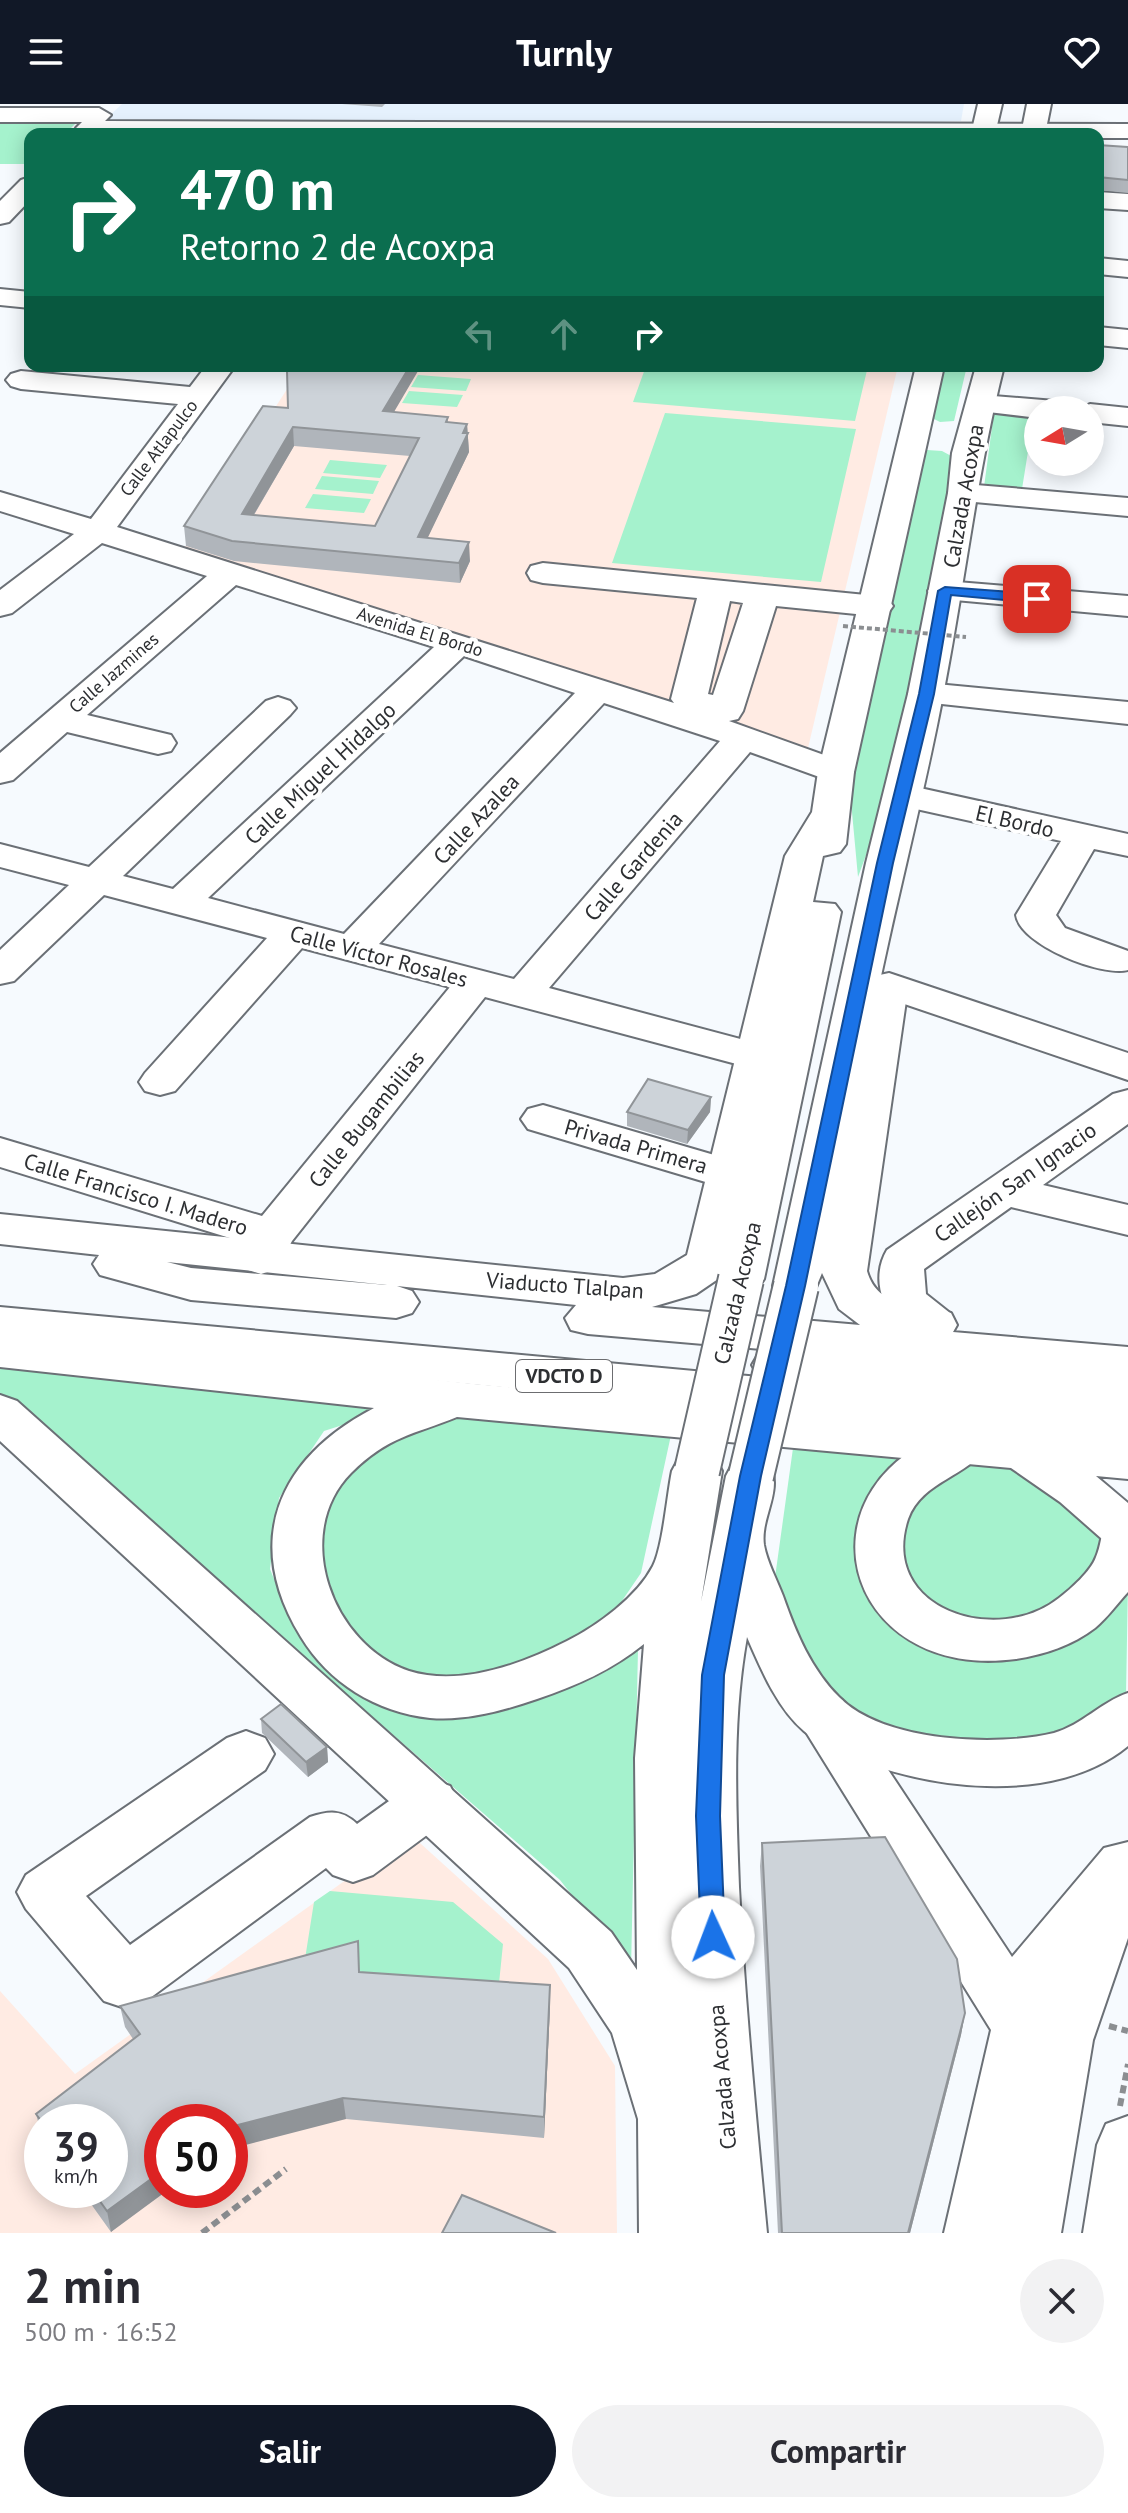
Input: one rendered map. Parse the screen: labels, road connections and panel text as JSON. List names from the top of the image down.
{
  "streets": {
    "main road": [
      "Calle Atlapulco",
      "Calzada Acoxpa",
      "Avenida El Bordo",
      "Calle Jazmines",
      "Calle Miguel Hidalgo",
      "Calle Azalea",
      "El Bordo",
      "Calle Gardenia",
      "Calle Víctor Rosales",
      "Calle Bugambilias",
      "Privada Primera",
      "Callejón San Ignacio",
      "Calle Francisco I. Madero",
      "Viaducto Tlalpan",
      "VDCTO D"
    ]
  },
  "crossings": [
    ["Calle Atlapulco", "Avenida El Bordo"],
    ["Calzada Acoxpa", "Avenida El Bordo"],
    ["Calzada Acoxpa", "El Bordo"],
    ["Calzada Acoxpa", "Viaducto Tlalpan"],
    ["Avenida El Bordo", "Calle Jazmines"],
    ["Avenida El Bordo", "Calle Miguel Hidalgo"],
    ["Avenida El Bordo", "Calle Azalea"],
    ["Avenida El Bordo", "Calle Gardenia"],
    ["Calle Miguel Hidalgo", "Calle Víctor Rosales"],
    ["Calle Azalea", "Calle Víctor Rosales"],
    ["Calle Gardenia", "Calle Víctor Rosales"],
    ["Calle Víctor Rosales", "Calle Bugambilias"],
    ["Calle Víctor Rosales", "Viaducto Tlalpan"],
    ["Calle Bugambilias", "Calle Francisco I. Madero"],
    ["Calle Bugambilias", "Viaducto Tlalpan"],
    ["Privada Primera", "Viaducto Tlalpan"],
    ["Calle Francisco I. Madero", "Viaducto Tlalpan"]
  ],
  "north": "left",
  "page": {
    "header": "Turnly",
    "turn": ["470 m", "Retorno 2 de Acoxpa"],
    "speed": "39 km/h",
    "limit": "50",
    "heading": ["2 min", "500 m · 16:52"],
    "buttons": ["Salir", "Compartir"]
  }
}
